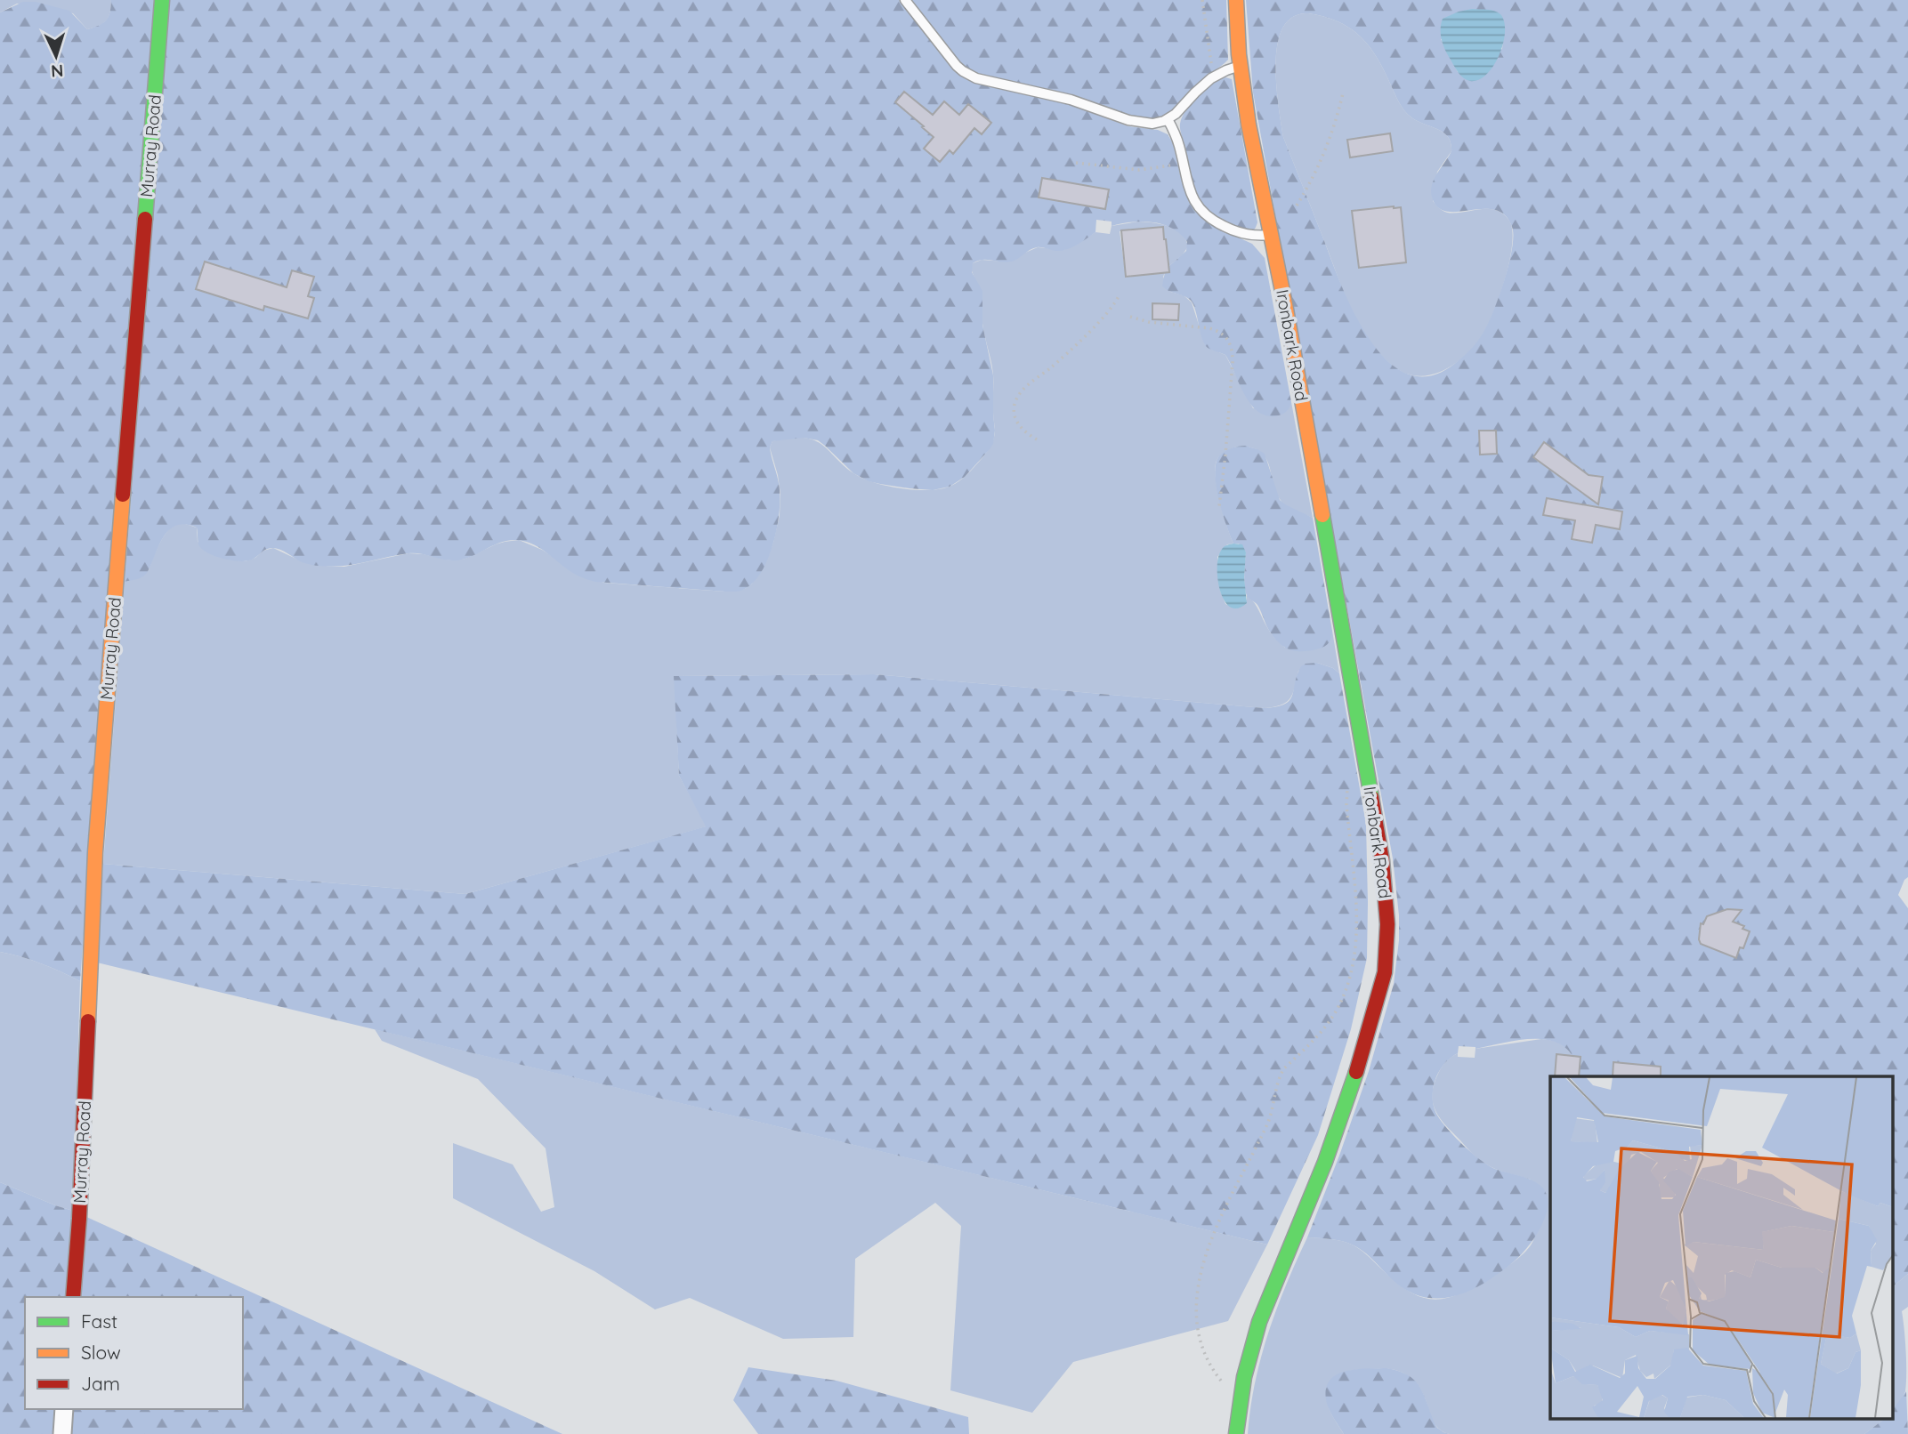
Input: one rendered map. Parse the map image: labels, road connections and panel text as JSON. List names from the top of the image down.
{
  "streets": {
    "street": ["Murray Road", "Ironbark Road"]
  },
  "legend": ["Fast", "Slow", "Jam"],
  "north": "bottom"
}
